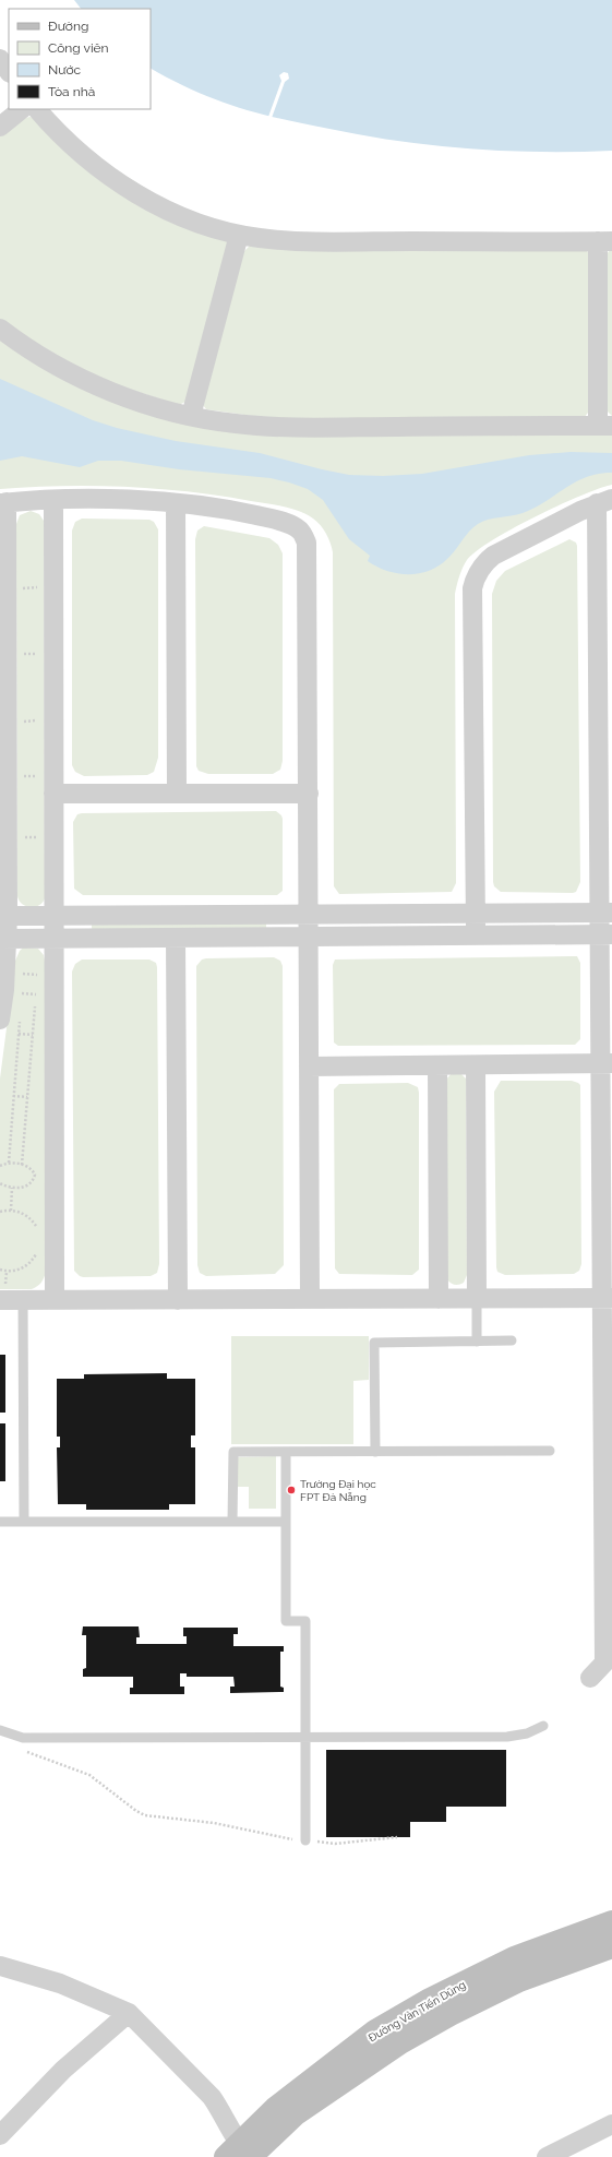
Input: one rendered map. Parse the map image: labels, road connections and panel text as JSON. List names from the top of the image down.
{
  "streets": {
    "street": ["Đường Văn Tiến Dũng"]
  },
  "places": ["Trường Đại học FPT Đà Nẵng"],
  "legend": [
    "Đường",
    "Công viên",
    "Nước",
    "Tòa nhà"
  ]
}
